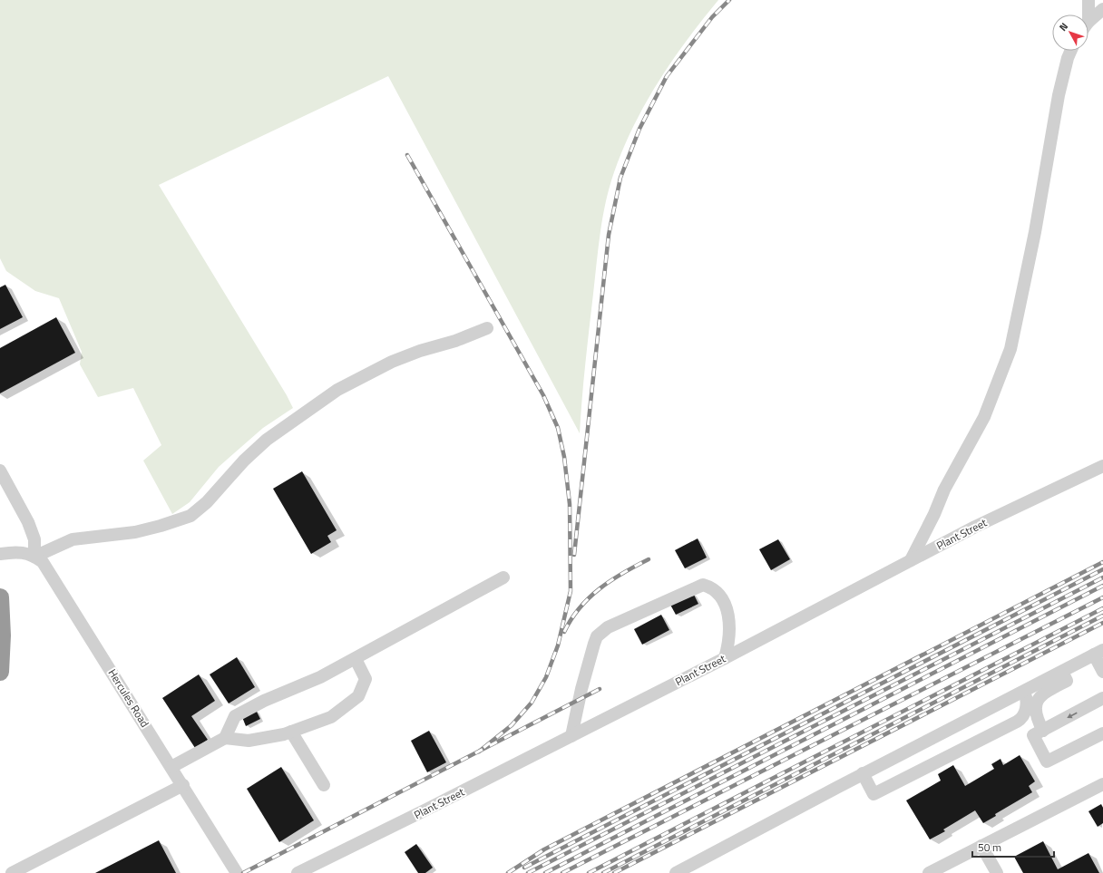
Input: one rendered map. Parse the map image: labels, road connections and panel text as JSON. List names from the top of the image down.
{
  "streets": {
    "street": ["Plant Street", "Hercules Road"]
  },
  "scale_bar": "50 m",
  "north": "top left"
}
